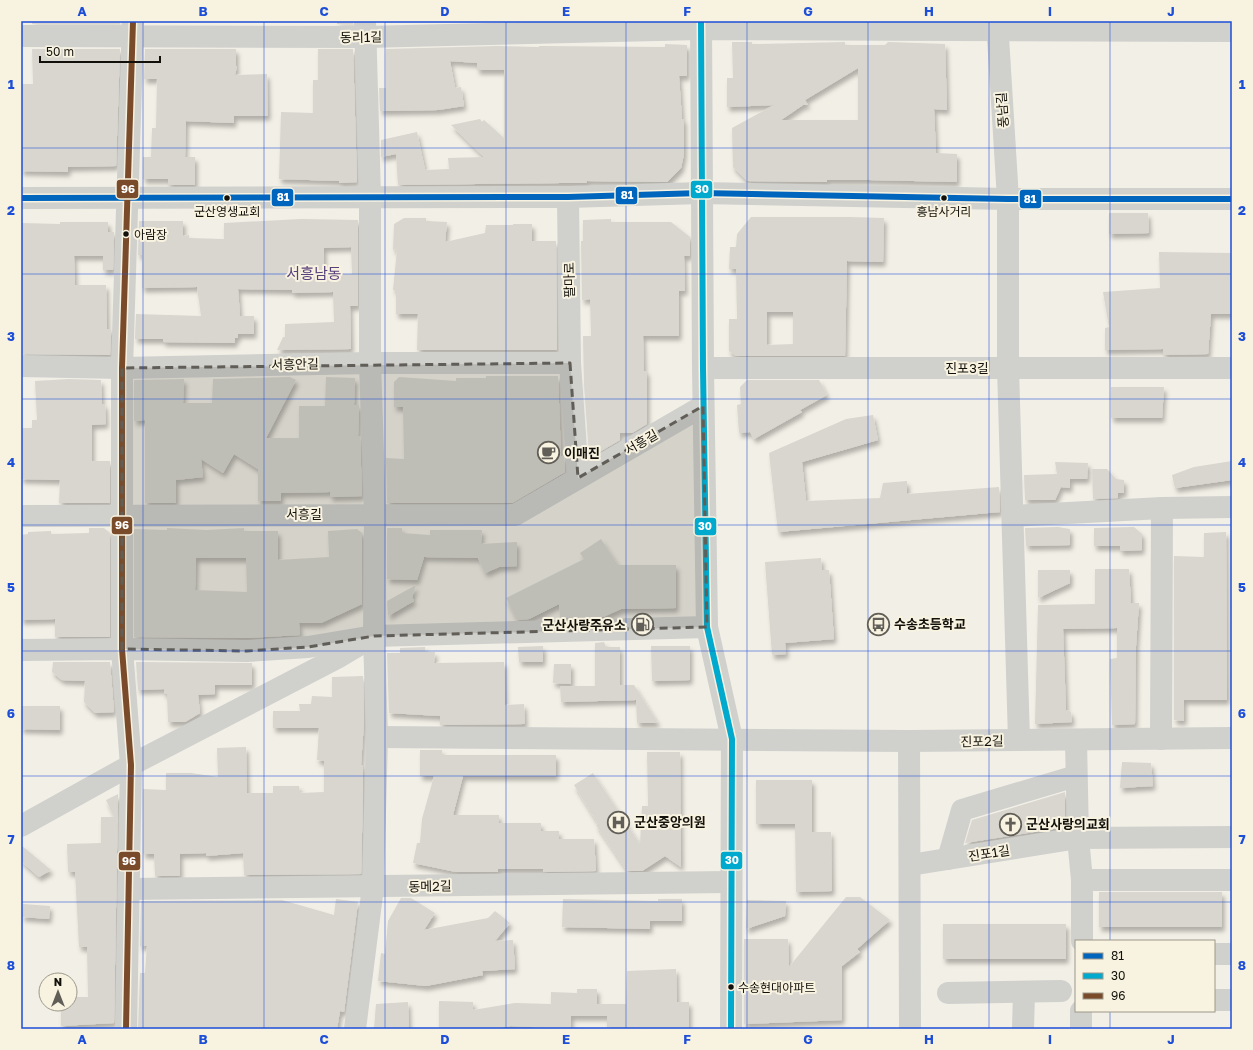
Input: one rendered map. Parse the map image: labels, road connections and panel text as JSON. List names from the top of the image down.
{
  "streets": {
    "street": [
      "동리1길",
      "풍남길",
      "팔마로",
      "서흥안길",
      "진포3길",
      "서흥길",
      "진포2길",
      "진포1길",
      "동메2길"
    ]
  },
  "crossings": [
    ["동리1길", "풍남길"],
    ["풍남길", "진포3길"],
    ["풍남길", "진포2길"],
    ["팔마로", "서흥안길"]
  ],
  "districts": ["서흥남동"],
  "places": {
    "other": [
      "군산영생교회",
      "흥남사거리",
      "아람장",
      "수송현대아파트"
    ],
    "cafe": ["이매진"],
    "bus stop": ["수송초등학교"],
    "fuel station": ["군산사랑주유소"],
    "hospital": ["군산중앙의원"],
    "church": ["군산사랑의교회"]
  },
  "lines": ["transit line 30", "transit line 96", "transit line 81"],
  "legend": ["81", "30", "96"],
  "scale_bar": "50 m",
  "north": "top",
  "grid": {
    "columns": [
      "A",
      "B",
      "C",
      "D",
      "E",
      "F",
      "G",
      "H",
      "I",
      "J"
    ],
    "rows": [
      "1",
      "2",
      "3",
      "4",
      "5",
      "6",
      "7",
      "8"
    ]
  }
}
